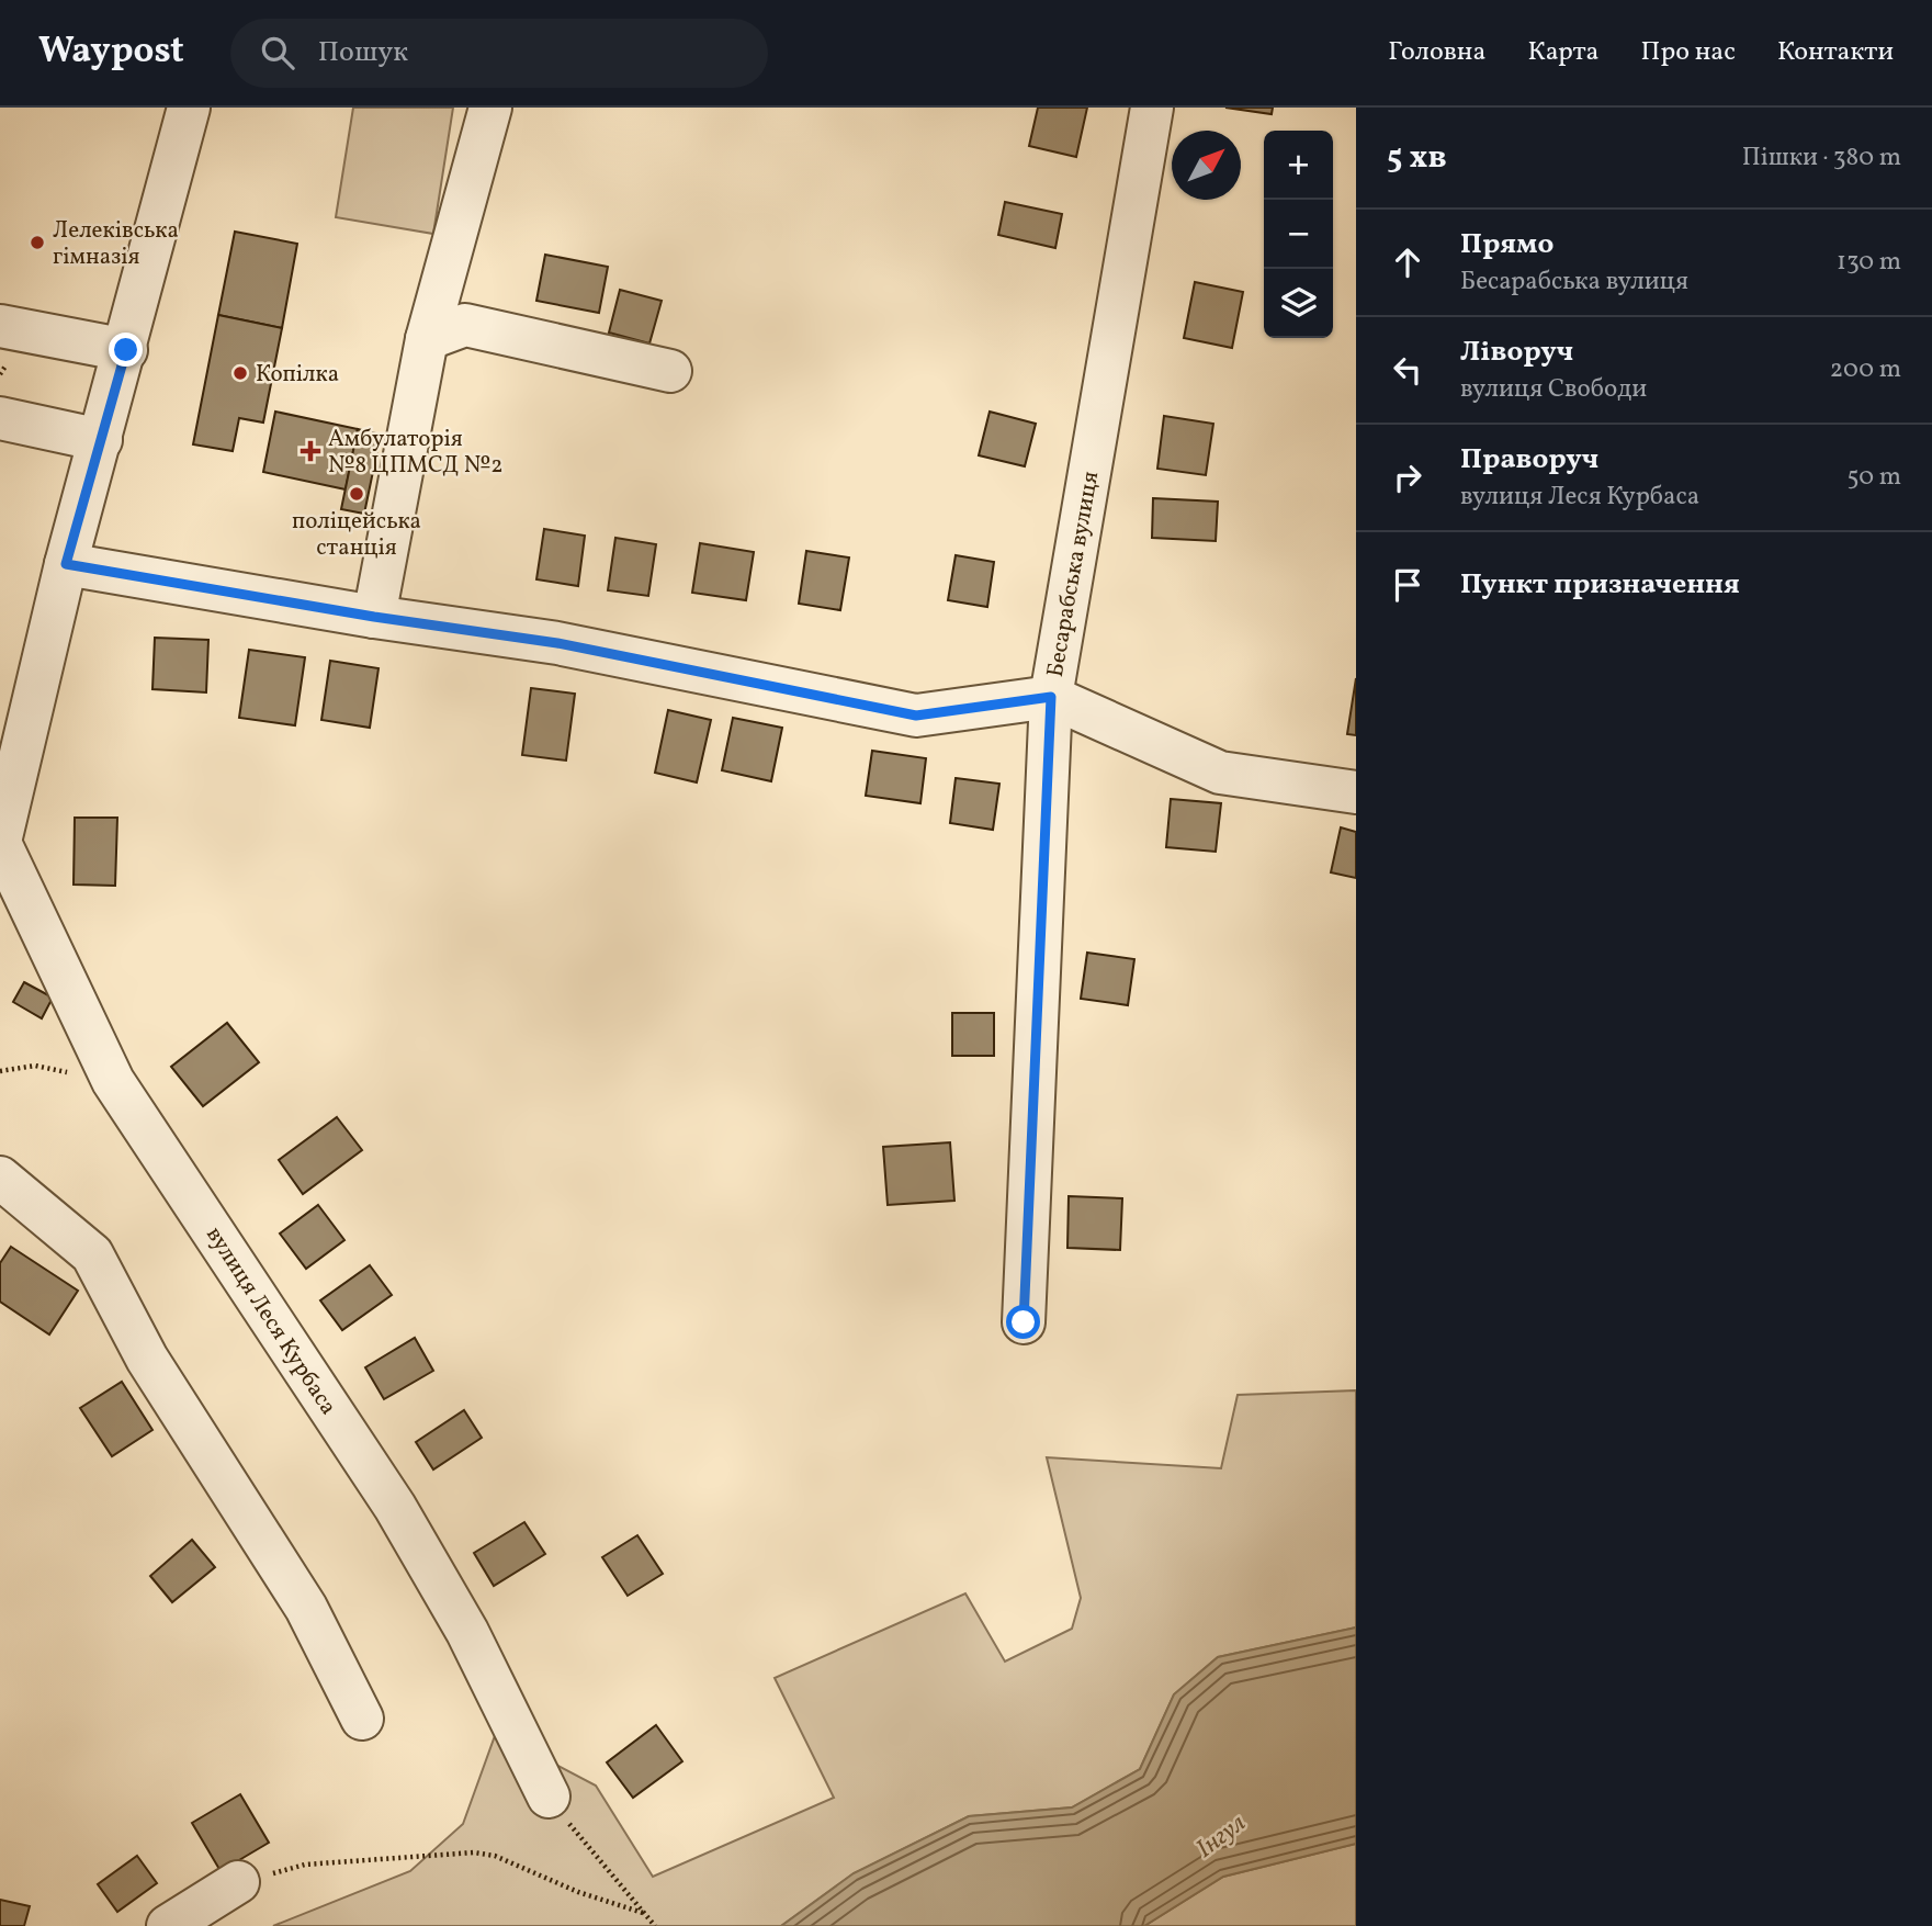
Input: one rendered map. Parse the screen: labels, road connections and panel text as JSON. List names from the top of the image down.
{
  "streets": {
    "street": ["Бесарабська вулиця", "вулиця Леся Курбаса"]
  },
  "water": ["Інгул"],
  "places": {
    "other": ["Лелеківська гімназія", "Копілка", "поліцейська станція"],
    "health": ["Амбулаторія №8 ЦПМСД №2"]
  },
  "north": "top right",
  "page": {
    "header": "Waypost",
    "search": "Пошук",
    "nav": [
      "Головна",
      "Карта",
      "Про нас",
      "Контакти"
    ],
    "heading": ["5 хв", "Пішки · 380 m"],
    "map_buttons": ["+", "−"],
    "list": [
      ["Прямо", "Бесарабська вулиця", "130 m"],
      ["Ліворуч", "вулиця Свободи", "200 m"],
      ["Праворуч", "вулиця Леся Курбаса", "50 m"],
      "Пункт призначення"
    ]
  }
}
